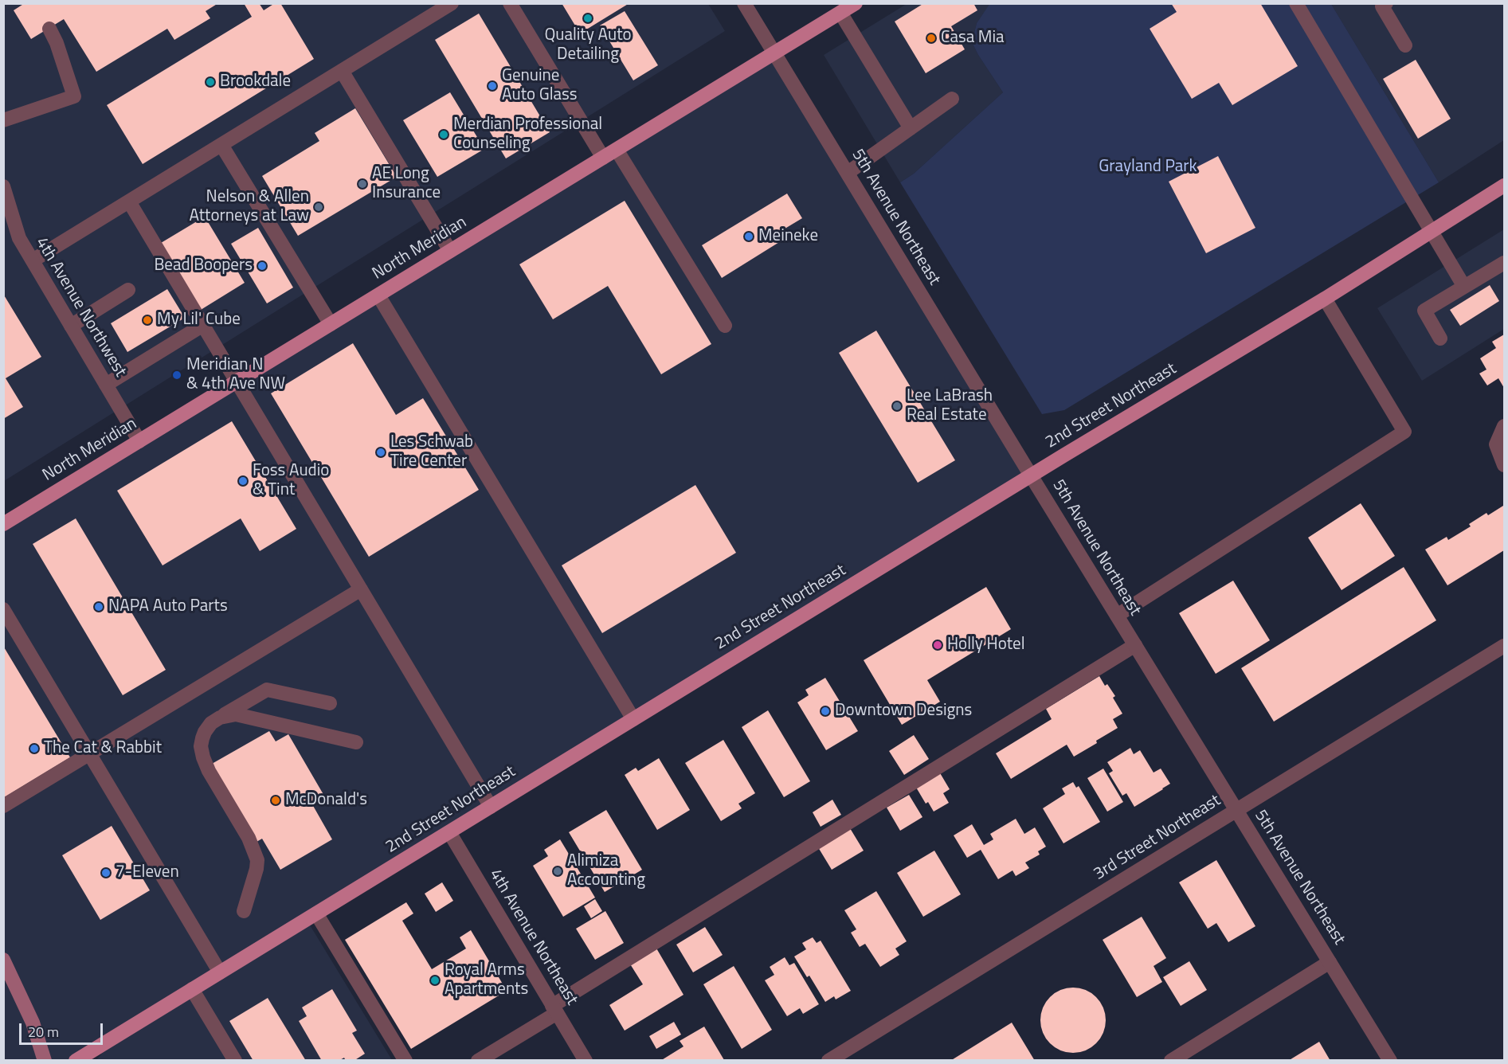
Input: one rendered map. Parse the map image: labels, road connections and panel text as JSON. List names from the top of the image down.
{
  "streets": {
    "main road": ["North Meridian", "2nd Street Northeast"],
    "street": [
      "5th Avenue Northeast",
      "4th Avenue Northwest",
      "3rd Street Northeast",
      "4th Avenue Northeast"
    ]
  },
  "crossings": [
    ["5th Avenue Northeast", "North Meridian"],
    ["5th Avenue Northeast", "2nd Street Northeast"],
    ["5th Avenue Northeast", "3rd Street Northeast"],
    ["North Meridian", "4th Avenue Northwest"],
    ["2nd Street Northeast", "4th Avenue Northeast"]
  ],
  "parks": ["Grayland Park"],
  "places": [
    "Quality Auto Detailing",
    "Casa Mia",
    "Brookdale",
    "Genuine Auto Glass",
    "Merdian Professional Counseling",
    "AE Long Insurance",
    "Nelson & Allen Attorneys at Law",
    "Meineke",
    "Bead Boopers",
    "My Lil' Cube",
    "Meridian N & 4th Ave NW",
    "Lee LaBrash Real Estate",
    "Les Schwab Tire Center",
    "Foss Audio & Tint",
    "NAPA Auto Parts",
    "Holly Hotel",
    "Downtown Designs",
    "The Cat & Rabbit",
    "McDonald's",
    "Alimiza Accounting",
    "7-Eleven",
    "Royal Arms Apartments"
  ],
  "scale_bar": "20 m"
}
